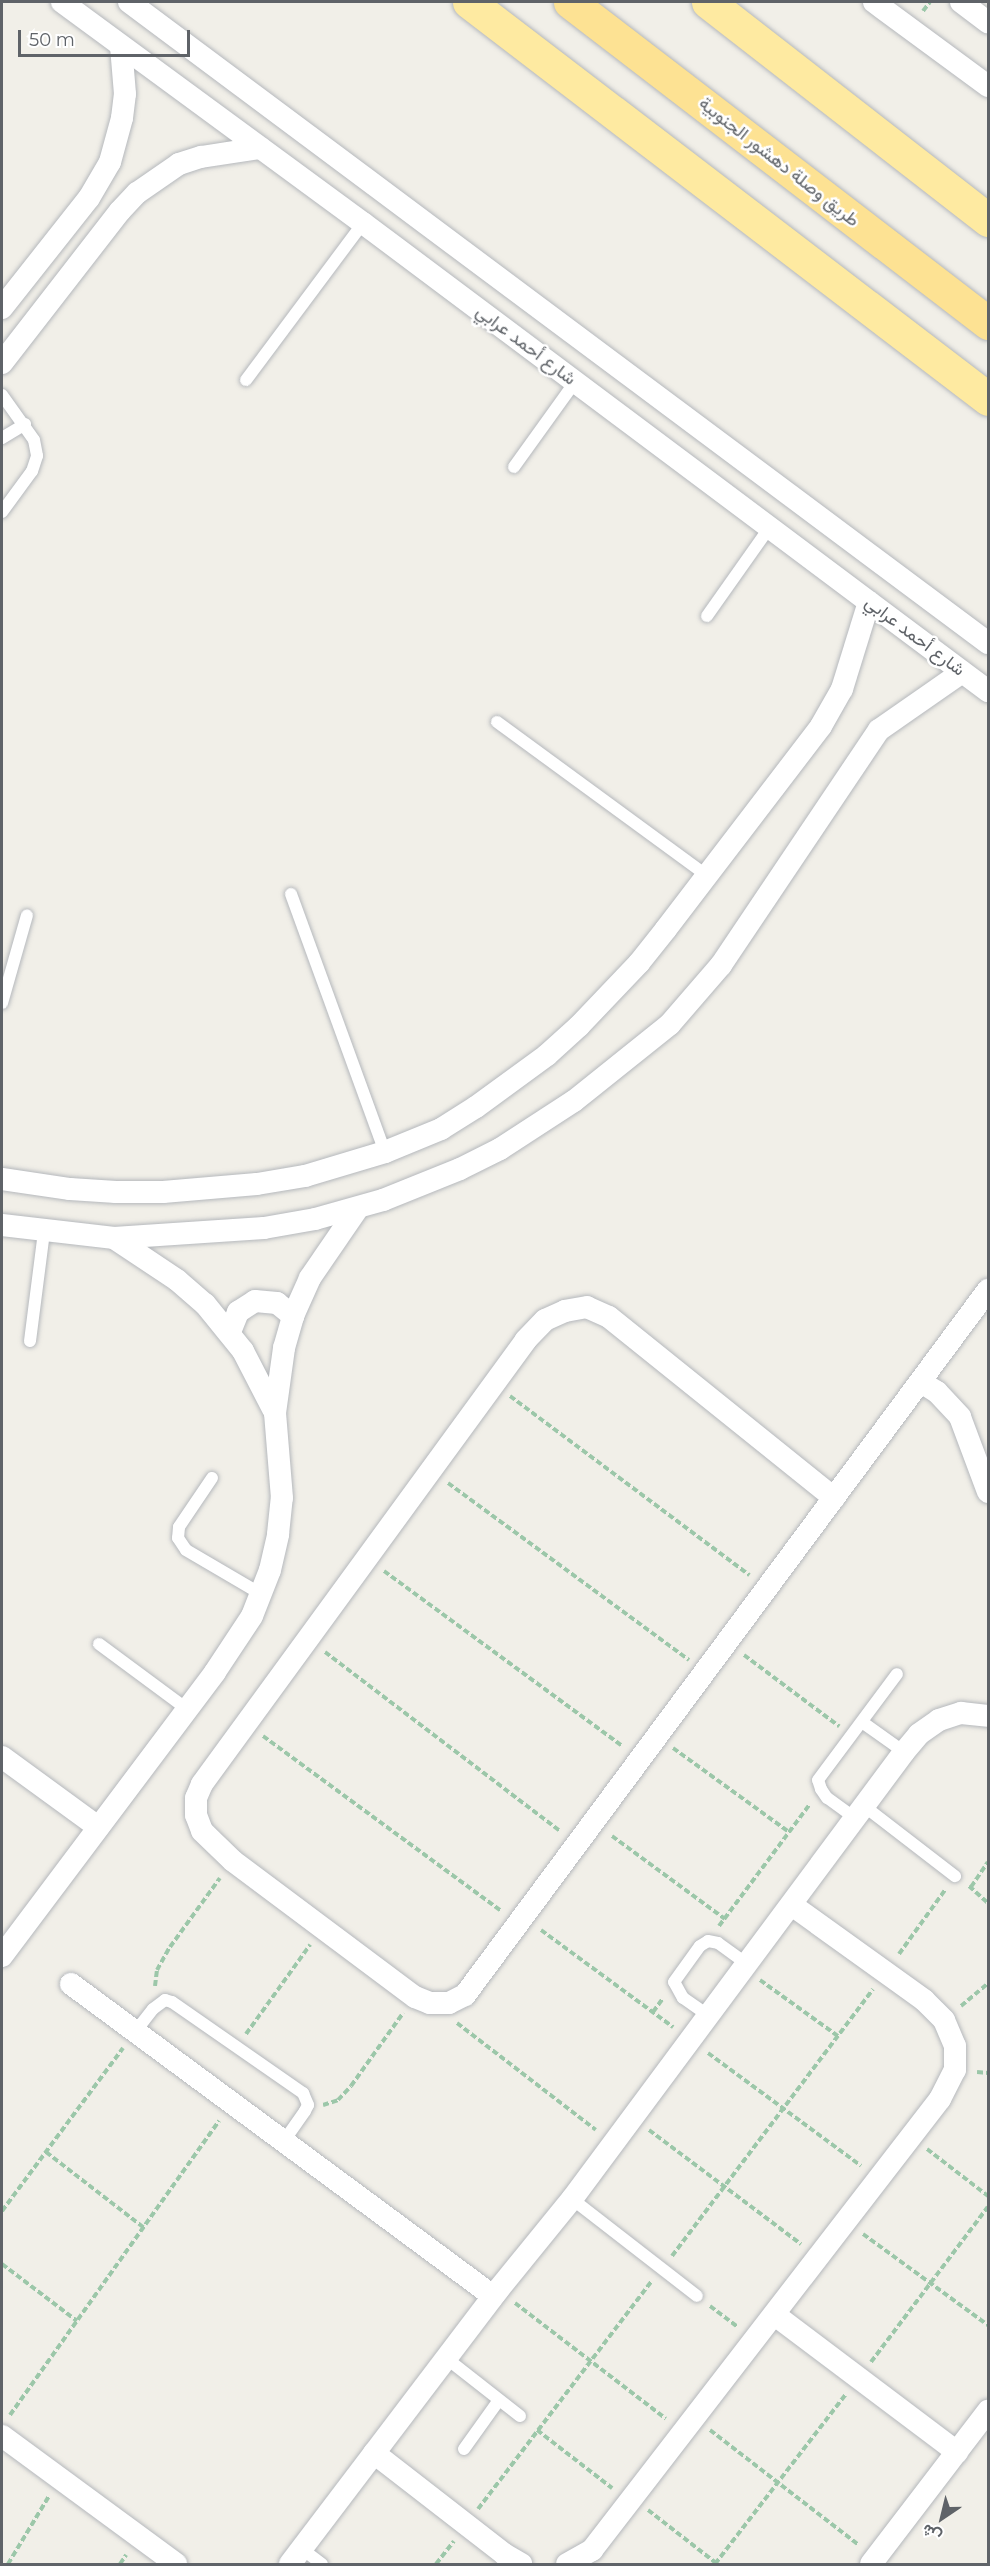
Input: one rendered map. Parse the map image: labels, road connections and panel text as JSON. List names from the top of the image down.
{
  "streets": {
    "highway": ["طريق وصلة دهشور الجنوبية"],
    "street": ["شارع أحمد عرابي"]
  },
  "scale_bar": "50 m",
  "north": "bottom left"
}
